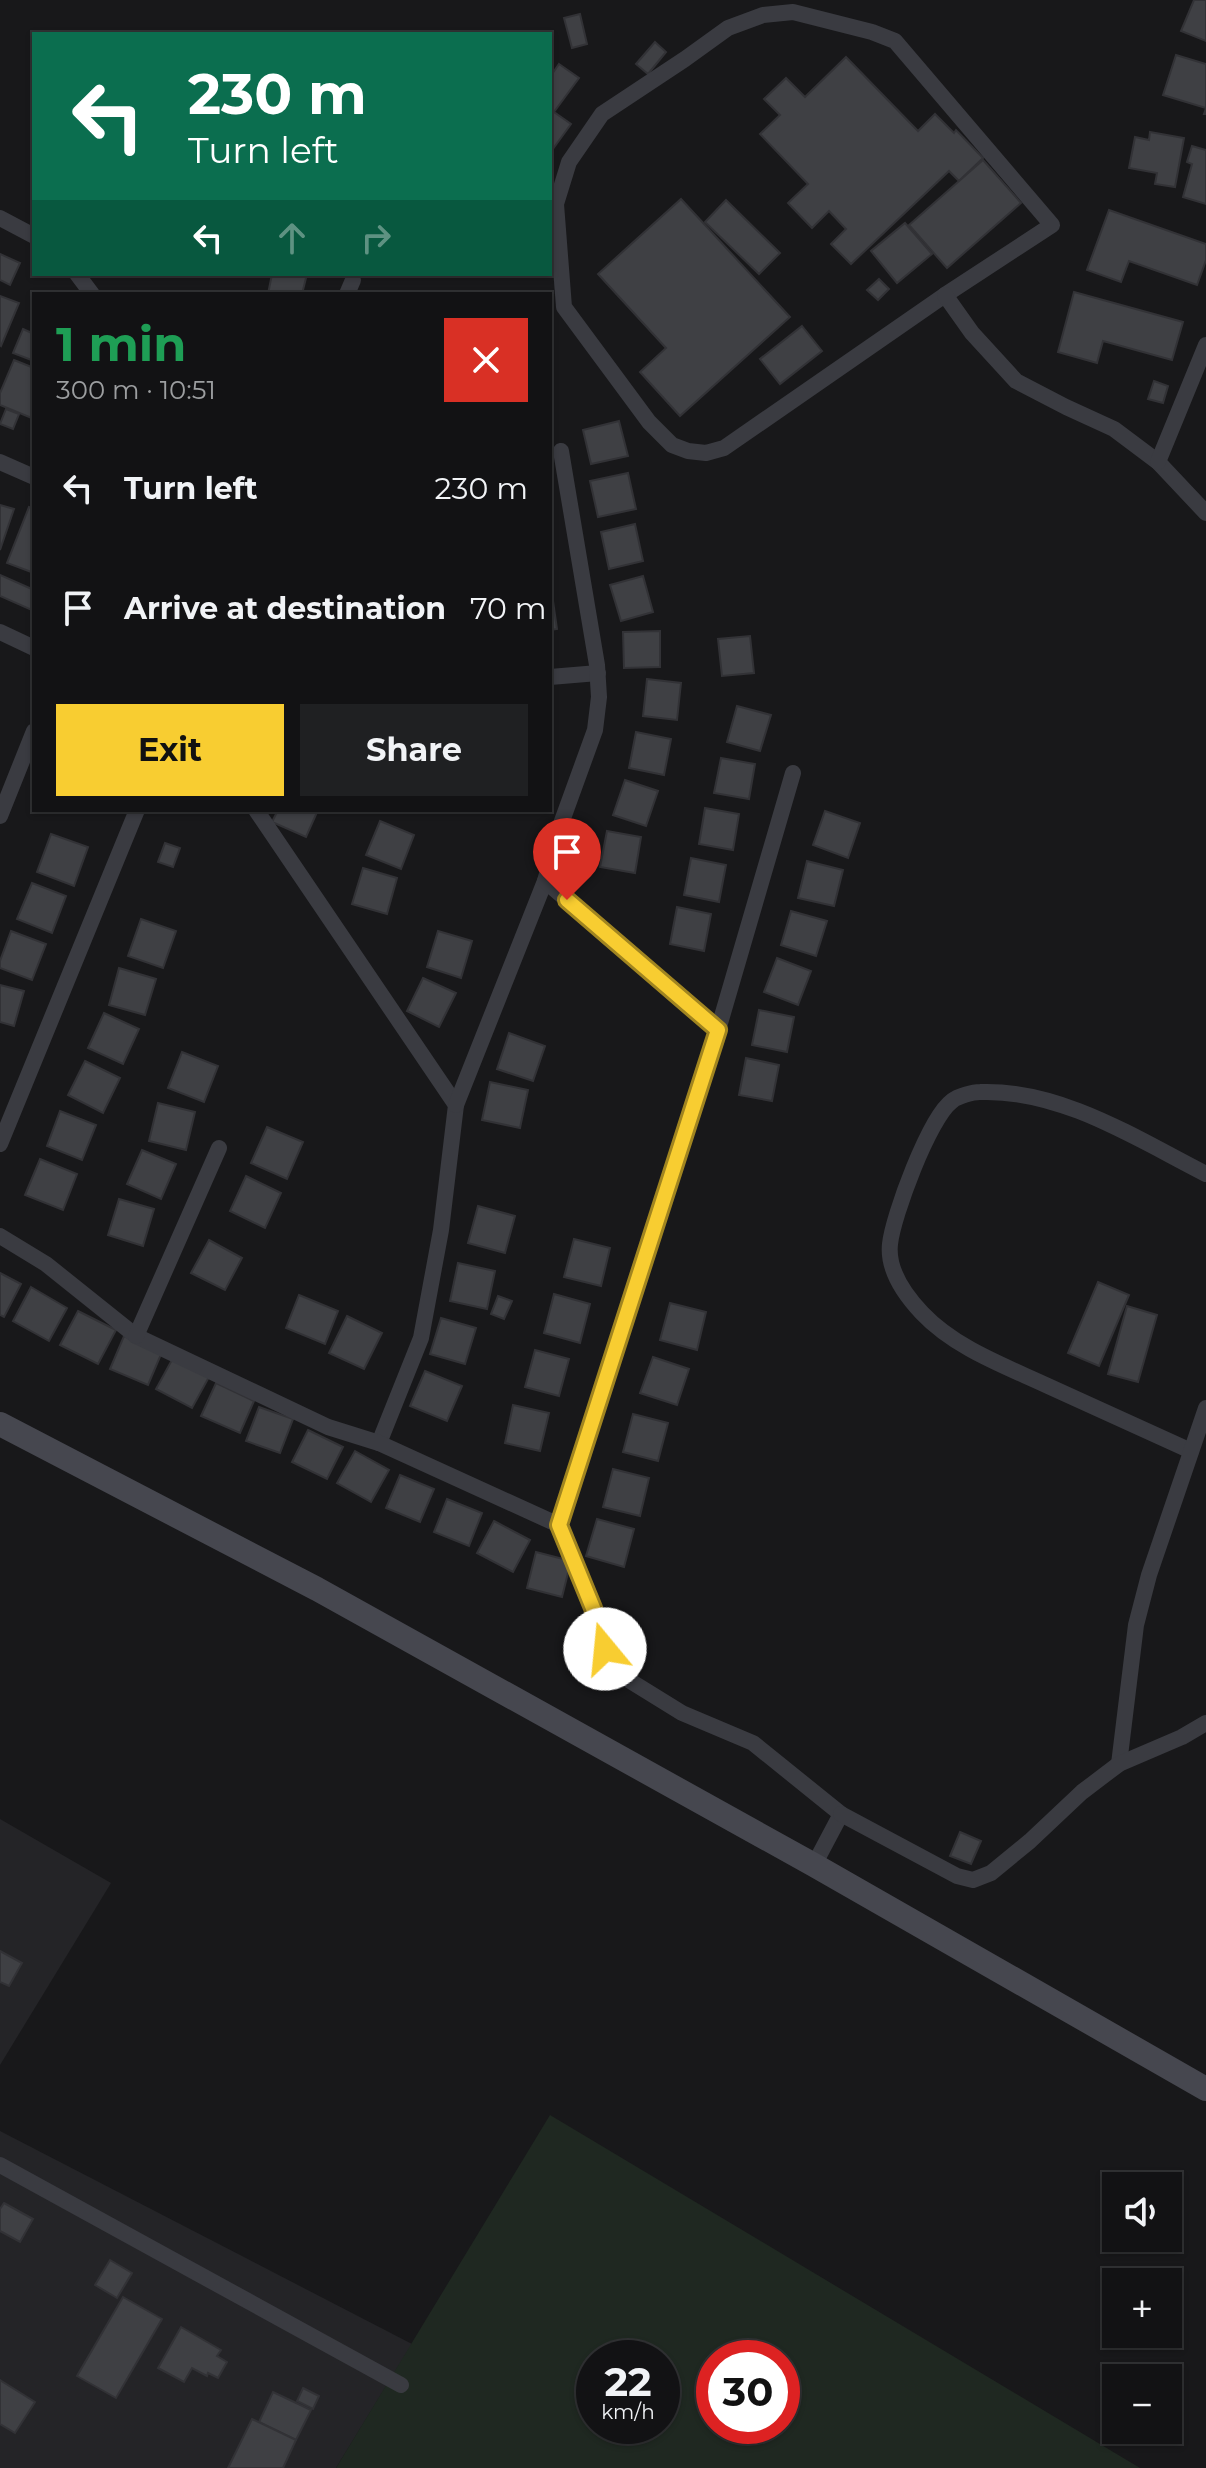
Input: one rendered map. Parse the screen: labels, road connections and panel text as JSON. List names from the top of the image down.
{
  "page": {
    "turn": ["230 m", "Turn left"],
    "heading": ["1 min", "300 m · 10:51"],
    "list": [
      {
        "name": "Turn left",
        "value": "230 m"
      },
      {
        "name": "Arrive at destination",
        "value": "70 m"
      }
    ],
    "buttons": ["Exit", "Share"],
    "map_buttons": ["+", "−"],
    "speed": "22 km/h",
    "limit": "30"
  }
}
